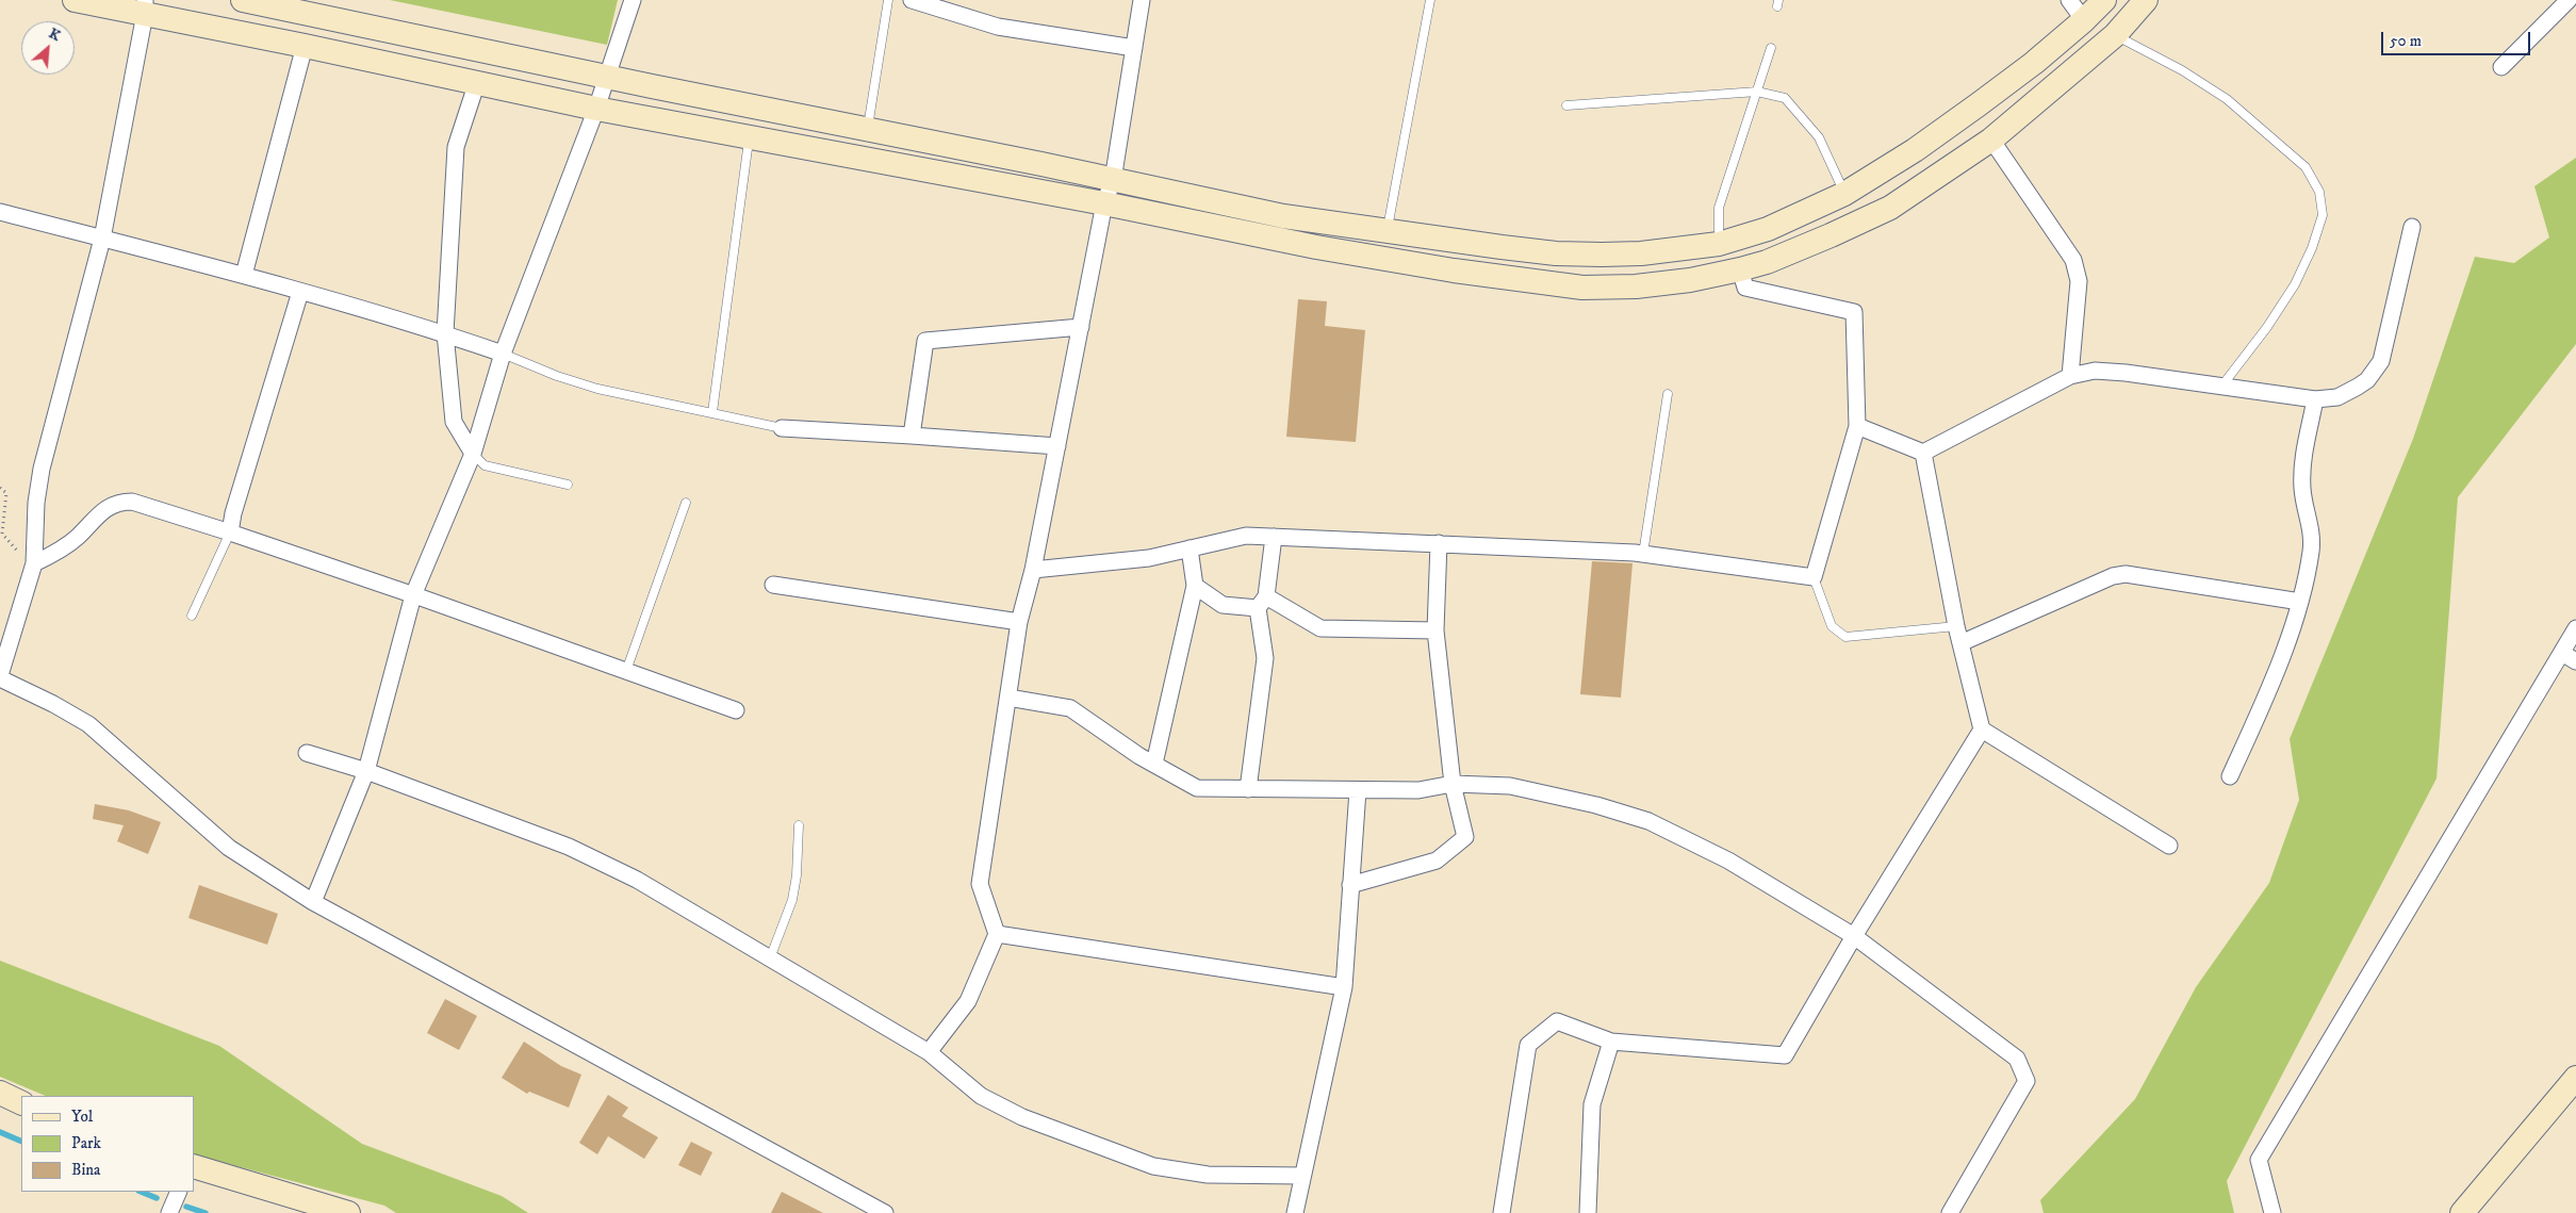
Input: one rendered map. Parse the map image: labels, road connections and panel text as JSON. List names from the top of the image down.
{
  "legend": ["Yol", "Park", "Bina"],
  "scale_bar": "50 m",
  "north": "top right"
}
